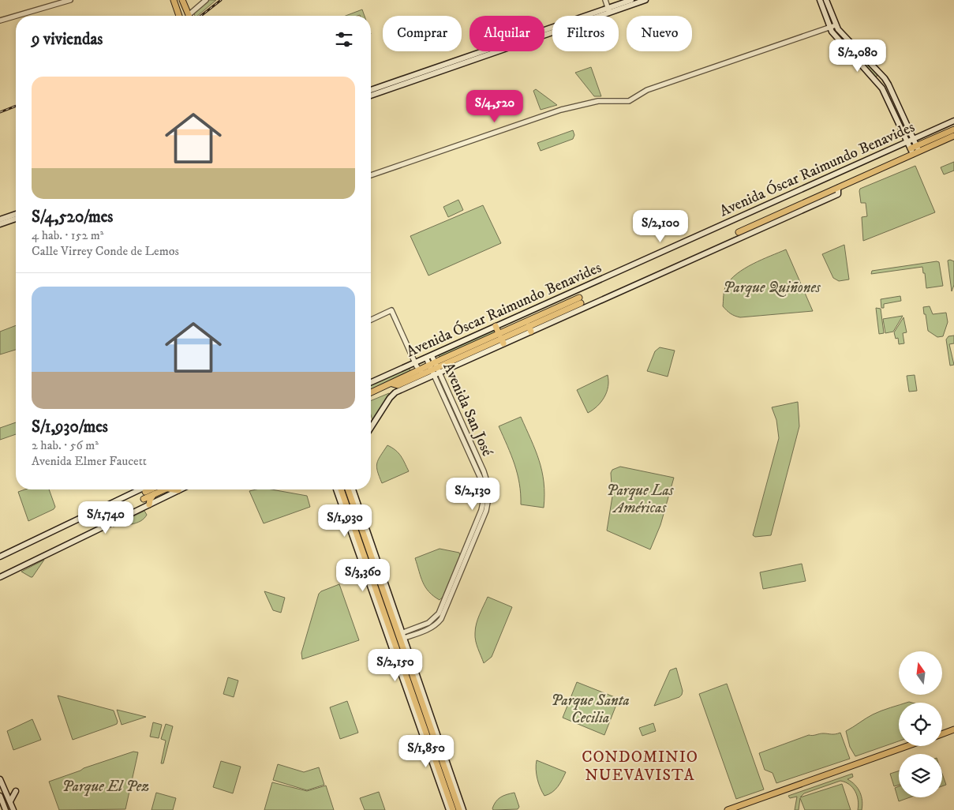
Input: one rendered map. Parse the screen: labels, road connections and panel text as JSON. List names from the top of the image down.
{
  "streets": {
    "main road": ["Avenida Óscar Raimundo Benavides"],
    "street": ["Avenida San José"]
  },
  "crossings": [
    ["Avenida Óscar Raimundo Benavides", "Avenida San José"]
  ],
  "districts": ["CONDOMINIO NUEVAVISTA"],
  "parks": [
    "Parque Quiñones",
    "Parque Las Américas",
    "Parque Santa Cecilia",
    "Parque El Pez"
  ],
  "north": "top",
  "page": {
    "chip": [
      "Comprar",
      "Alquilar",
      "Filtros",
      "Nuevo"
    ],
    "heading": "9 viviendas",
    "price": [
      "S/2,080",
      "S/4,520",
      "S/2,100",
      "S/2,130",
      "S/1,740",
      "S/1,930",
      "S/3,360",
      "S/2,150",
      "S/1,850"
    ],
    "list": [
      {
        "name": "S/4,520/mes",
        "note": "4 hab. · 152 m² · Calle Virrey Conde de Lemos"
      },
      {
        "name": "S/1,930/mes",
        "note": "2 hab. · 56 m² · Avenida Elmer Faucett"
      }
    ]
  }
}
